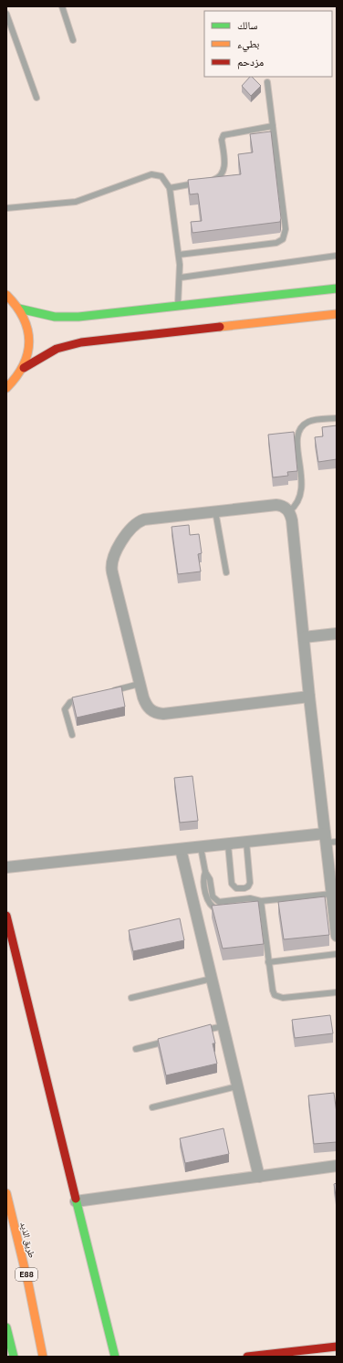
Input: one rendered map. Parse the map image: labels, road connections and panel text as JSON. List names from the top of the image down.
{
  "streets": {
    "main road": ["طريق الذيد", "E88"]
  },
  "legend": ["سالك", "بطيء", "مزدحم"]
}
